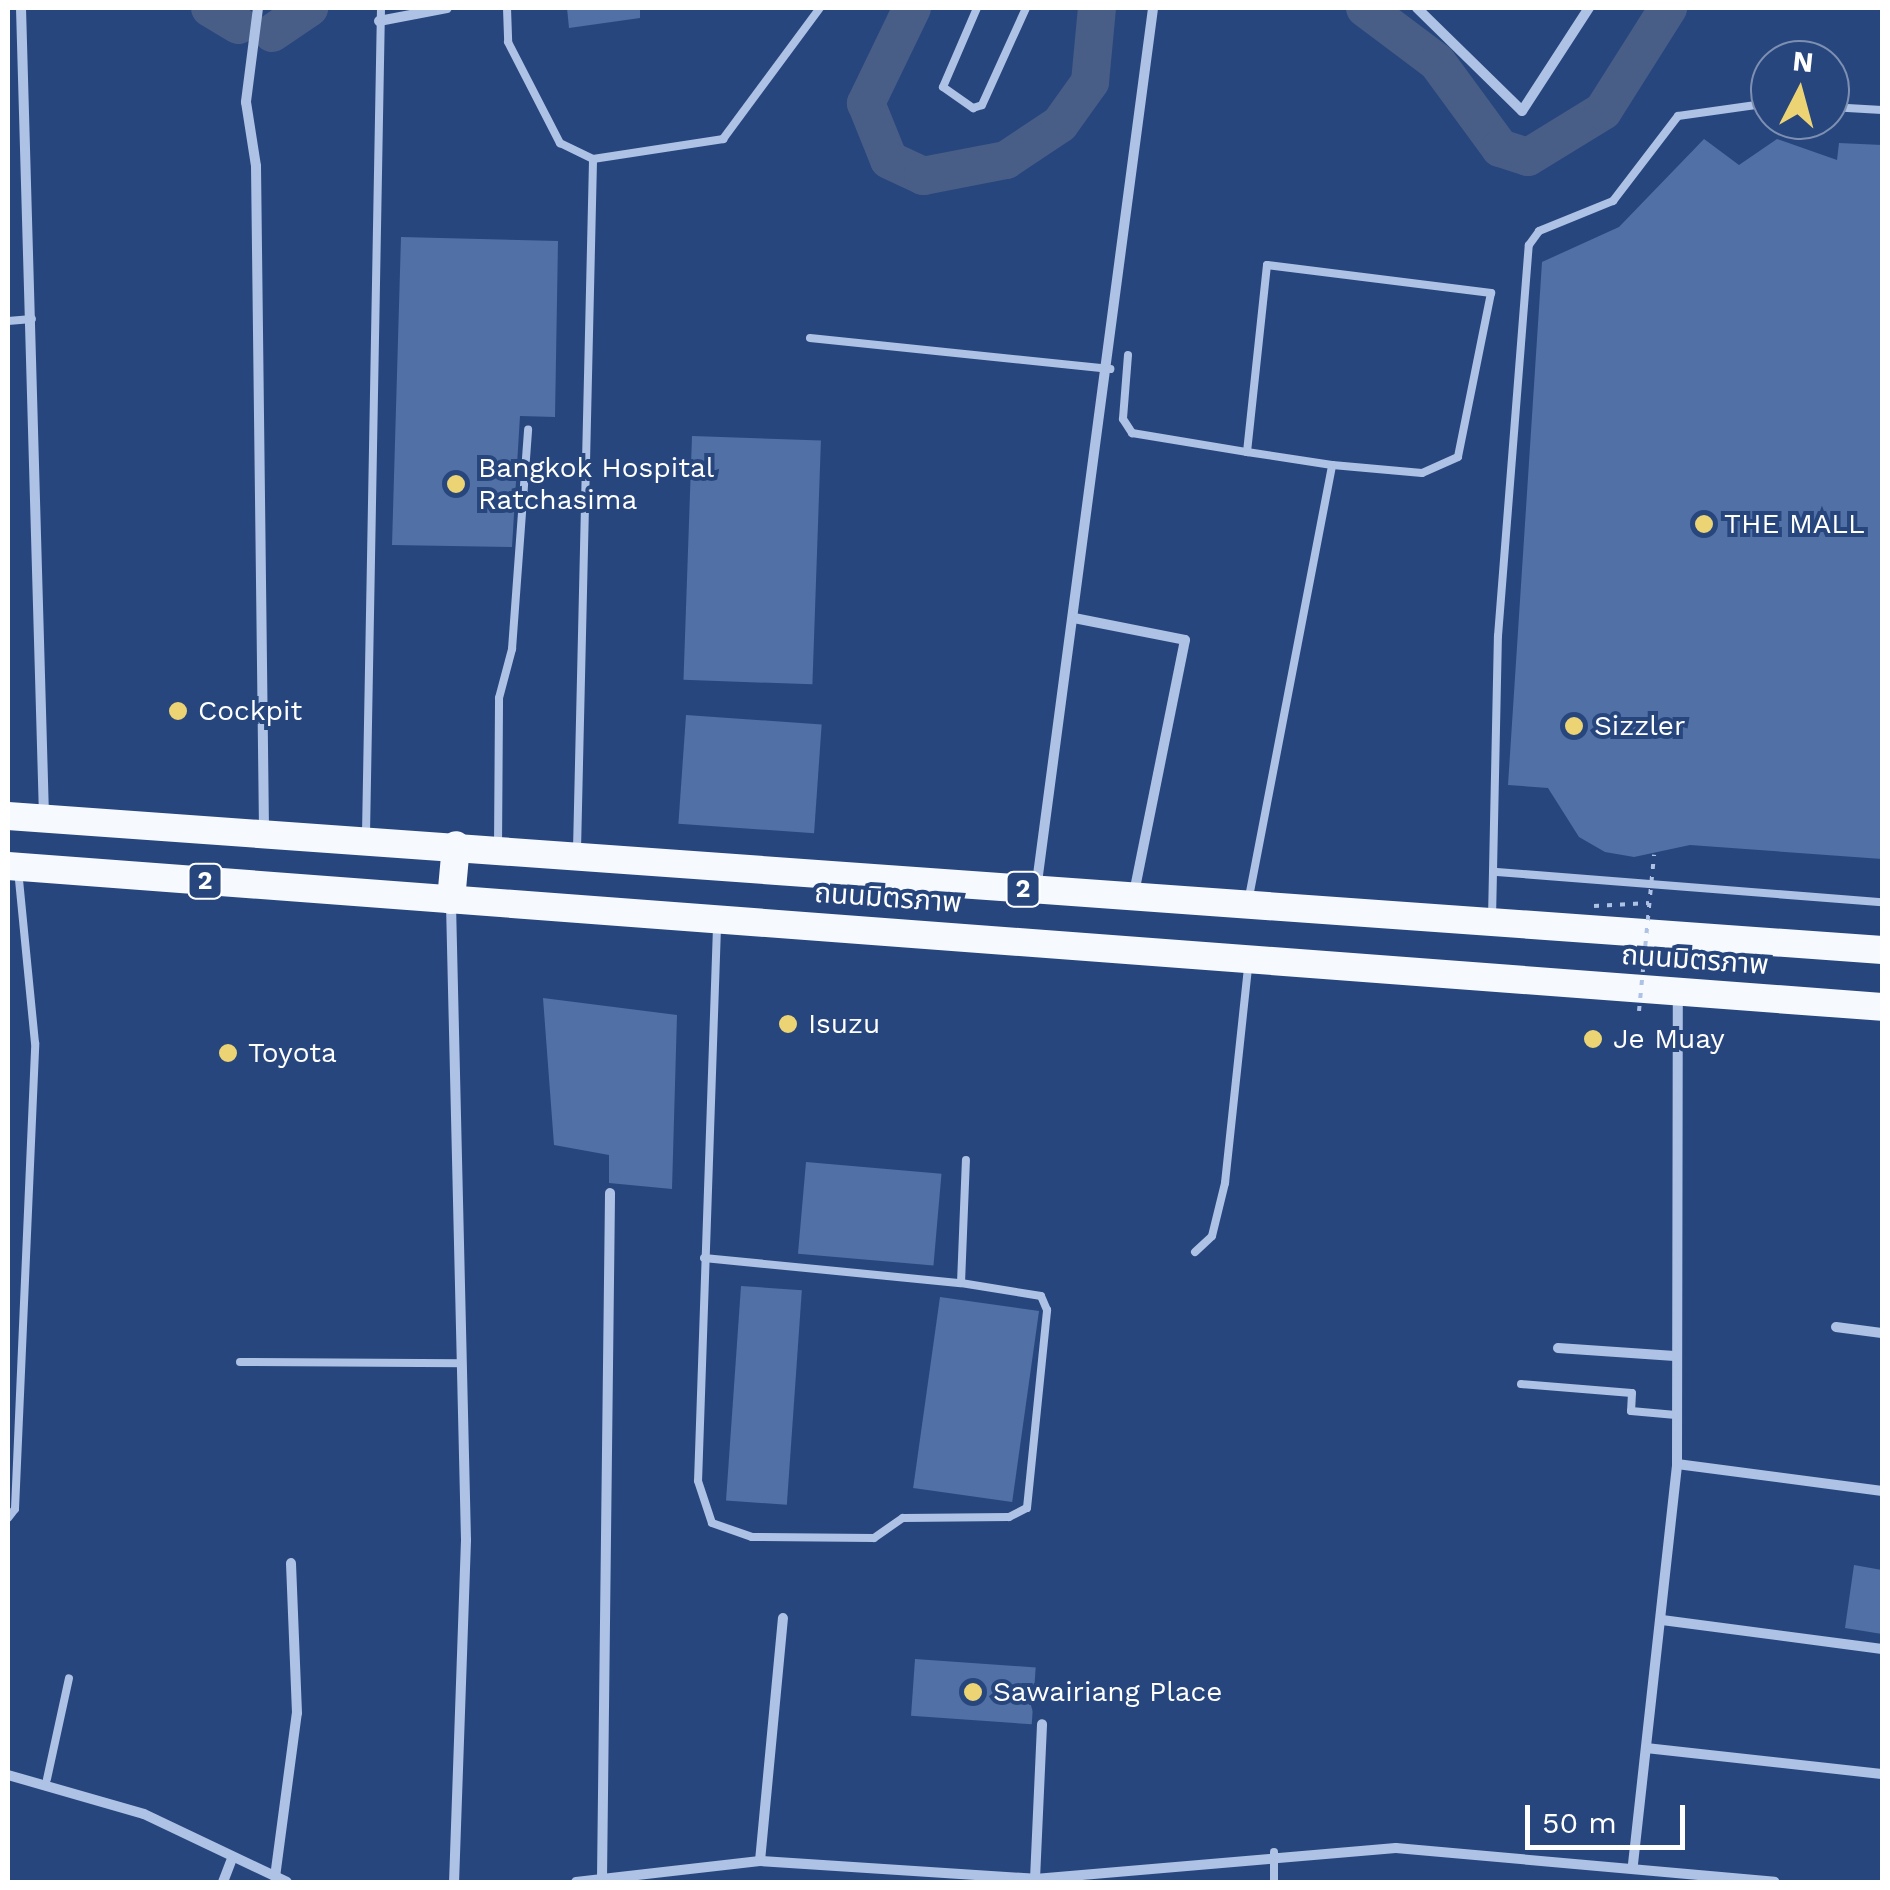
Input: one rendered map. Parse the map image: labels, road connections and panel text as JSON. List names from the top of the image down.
{
  "streets": {
    "highway": ["2", "ถนนมิตรภาพ"]
  },
  "places": [
    "Bangkok Hospital Ratchasima",
    "THE MALL",
    "Cockpit",
    "Sizzler",
    "Isuzu",
    "Je Muay",
    "Toyota",
    "Sawairiang Place"
  ],
  "scale_bar": "50 m",
  "north": "top"
}
